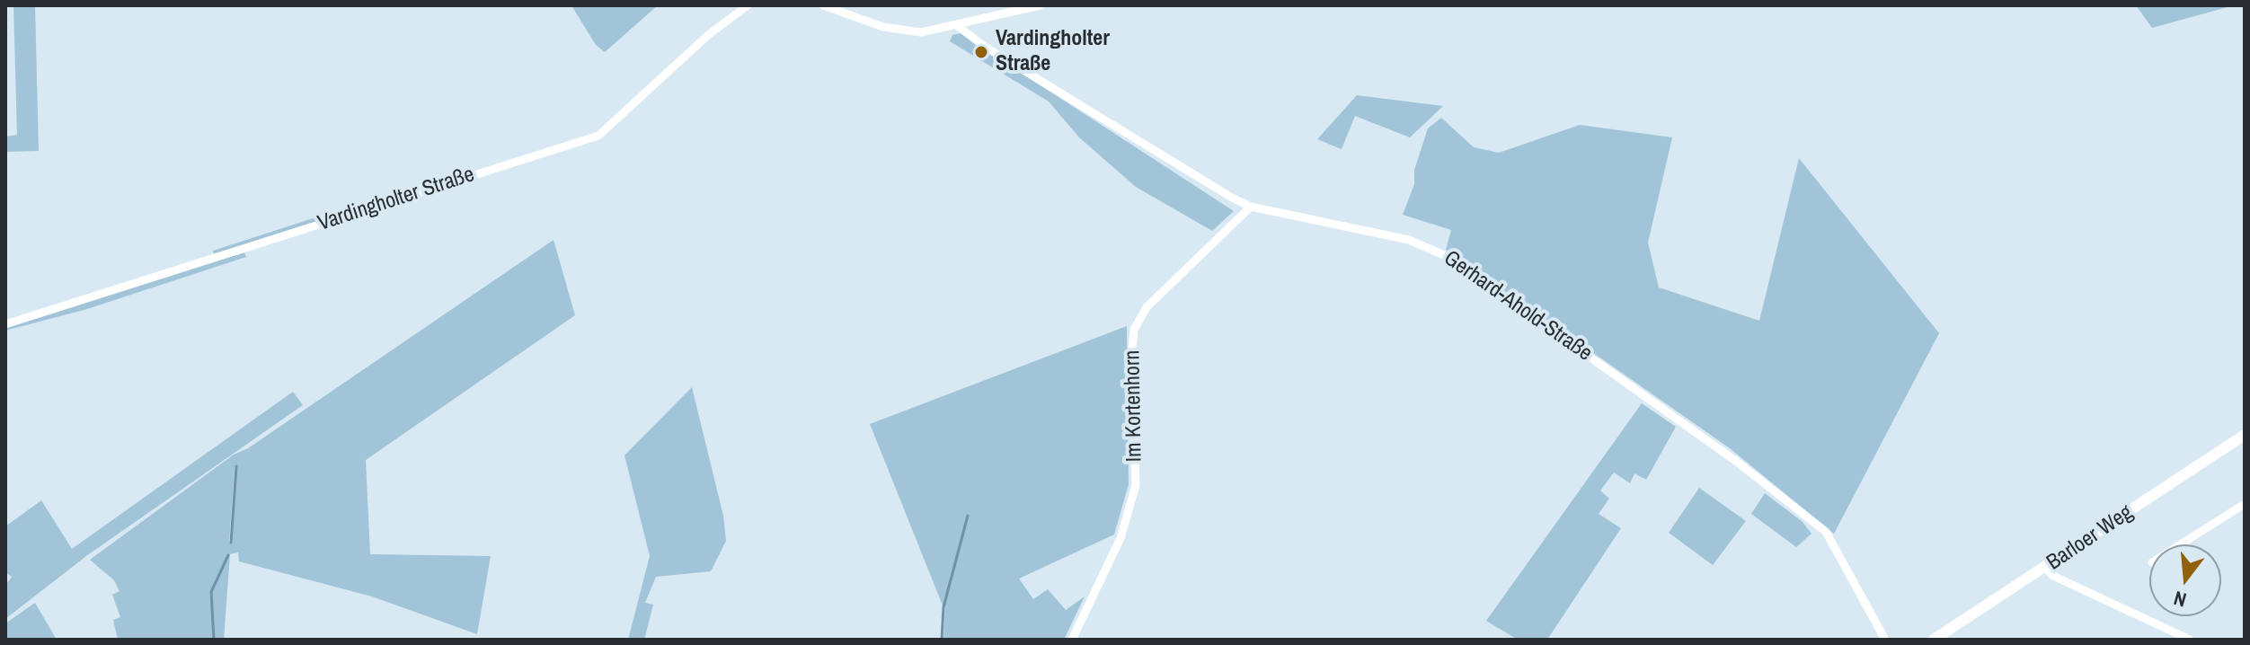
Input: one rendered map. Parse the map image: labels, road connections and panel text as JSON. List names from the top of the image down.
{
  "streets": {
    "street": [
      "Vardingholter Straße",
      "Gerhard-Ahold-Straße",
      "Im Kortenhorn",
      "Barloer Weg"
    ]
  },
  "crossings": [
    ["Gerhard-Ahold-Straße", "Im Kortenhorn"]
  ],
  "places": ["Vardingholter Straße"],
  "north": "bottom"
}
